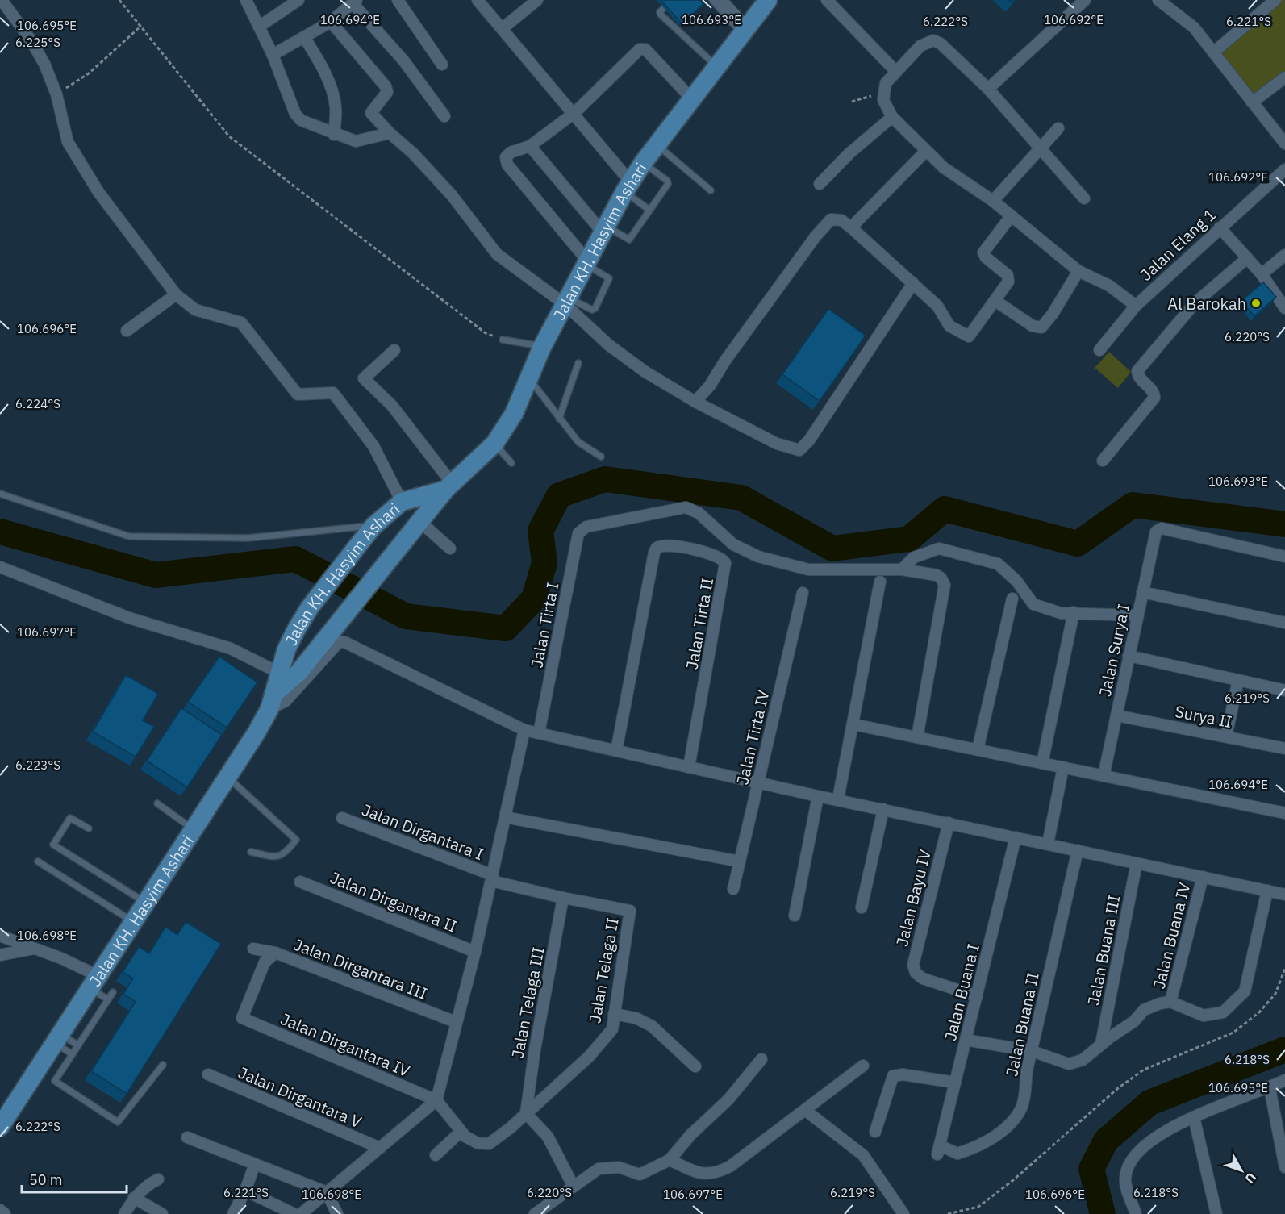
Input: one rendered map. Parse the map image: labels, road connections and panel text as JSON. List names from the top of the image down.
{
  "streets": {
    "main road": ["Jalan KH. Hasyim Ashari"],
    "street": [
      "Jalan Elang 1",
      "Jalan Tirta II",
      "Jalan Tirta I",
      "Jalan Surya I",
      "Surya II",
      "Jalan Tirta IV",
      "Jalan Dirgantara I",
      "Jalan Bayu IV",
      "Jalan Dirgantara II",
      "Jalan Buana IV",
      "Jalan Buana III",
      "Jalan Dirgantara III",
      "Jalan Telaga II",
      "Jalan Buana I",
      "Jalan Telaga III",
      "Jalan Buana II",
      "Jalan Dirgantara IV",
      "Jalan Dirgantara V"
    ]
  },
  "crossings": [
    ["Jalan Surya I", "Surya II"],
    ["Jalan Dirgantara I", "Jalan Telaga II"],
    ["Jalan Bayu IV", "Jalan Buana I"],
    ["Jalan Dirgantara III", "Jalan Dirgantara IV"],
    ["Jalan Telaga II", "Jalan Telaga III"],
    ["Jalan Buana I", "Jalan Buana II"]
  ],
  "places": ["Al Barokah"],
  "scale_bar": "50 m",
  "north": "bottom right",
  "coordinates": [
    "106.693°E",
    "106.692°E",
    "106.694°E",
    "6.222°S",
    "6.221°S",
    "106.695°E",
    "6.225°S",
    "106.696°E",
    "6.220°S",
    "6.224°S",
    "106.697°E",
    "6.219°S",
    "6.223°S",
    "106.698°E",
    "6.218°S"
  ]
}
